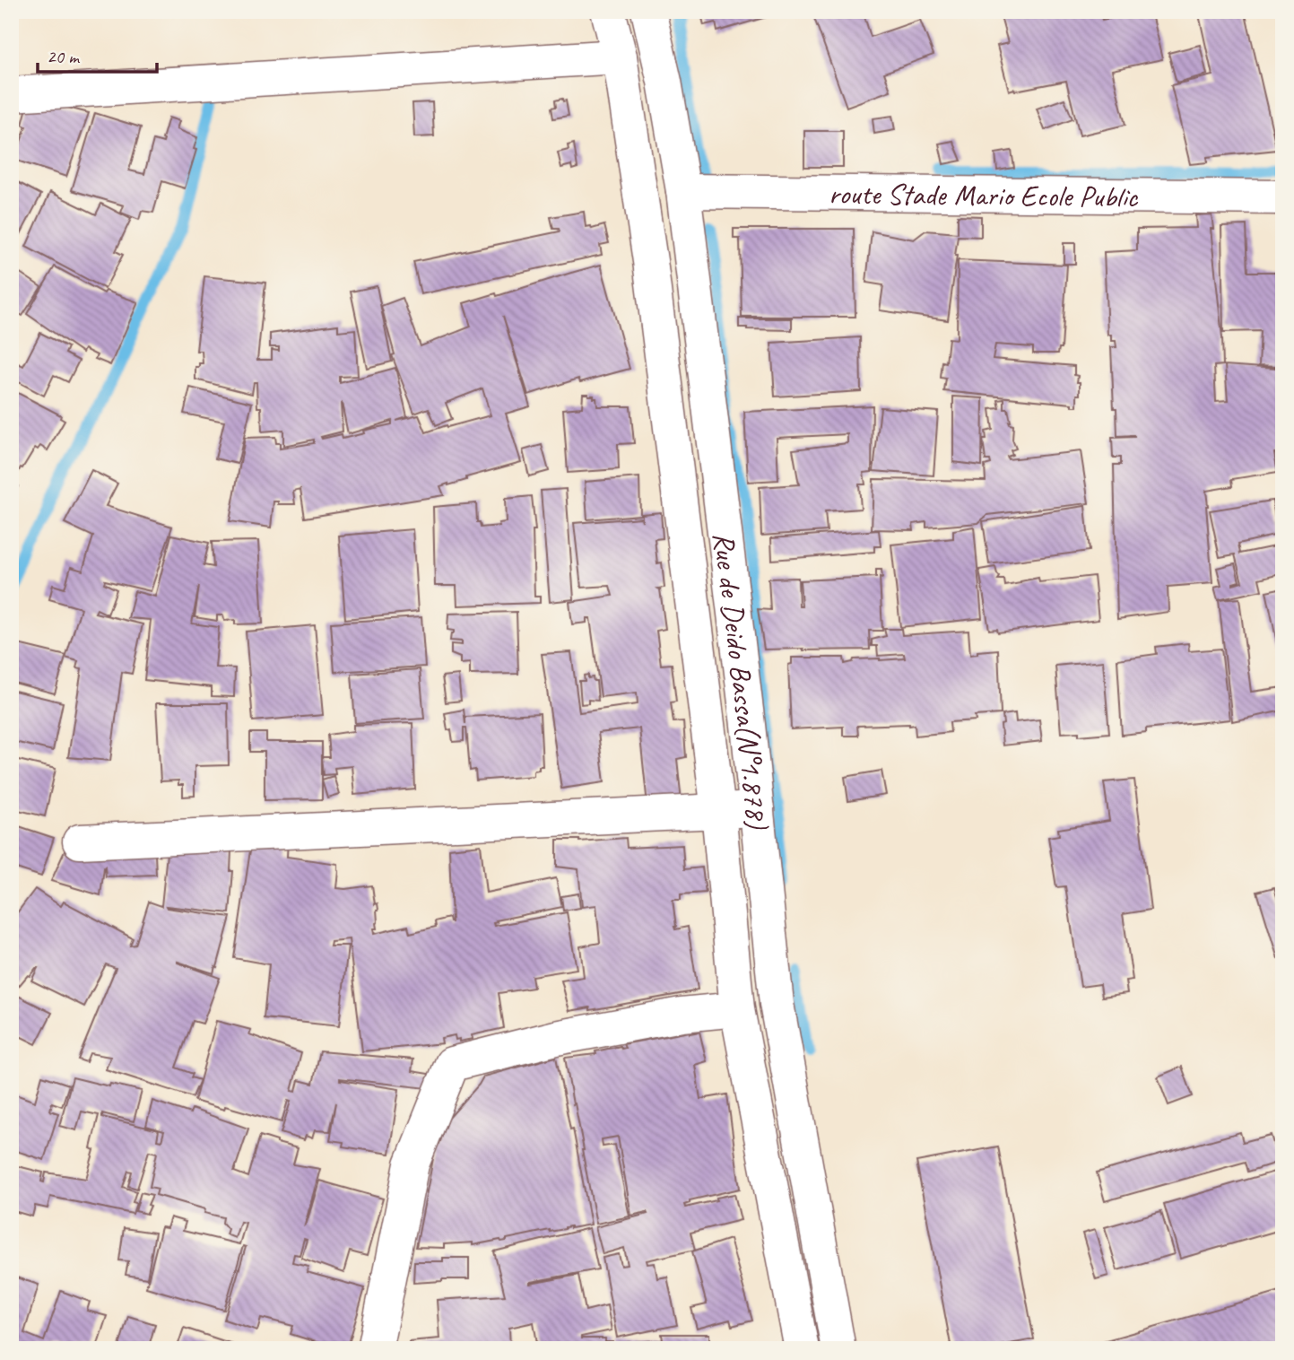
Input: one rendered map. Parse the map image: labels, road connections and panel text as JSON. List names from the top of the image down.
{
  "streets": {
    "main road": ["route Stade Mario Ecole Public", "Rue de Deido Bassa(N°1.878)"]
  },
  "crossings": [
    ["route Stade Mario Ecole Public", "Rue de Deido Bassa(N°1.878)"]
  ],
  "scale_bar": "20 m"
}
